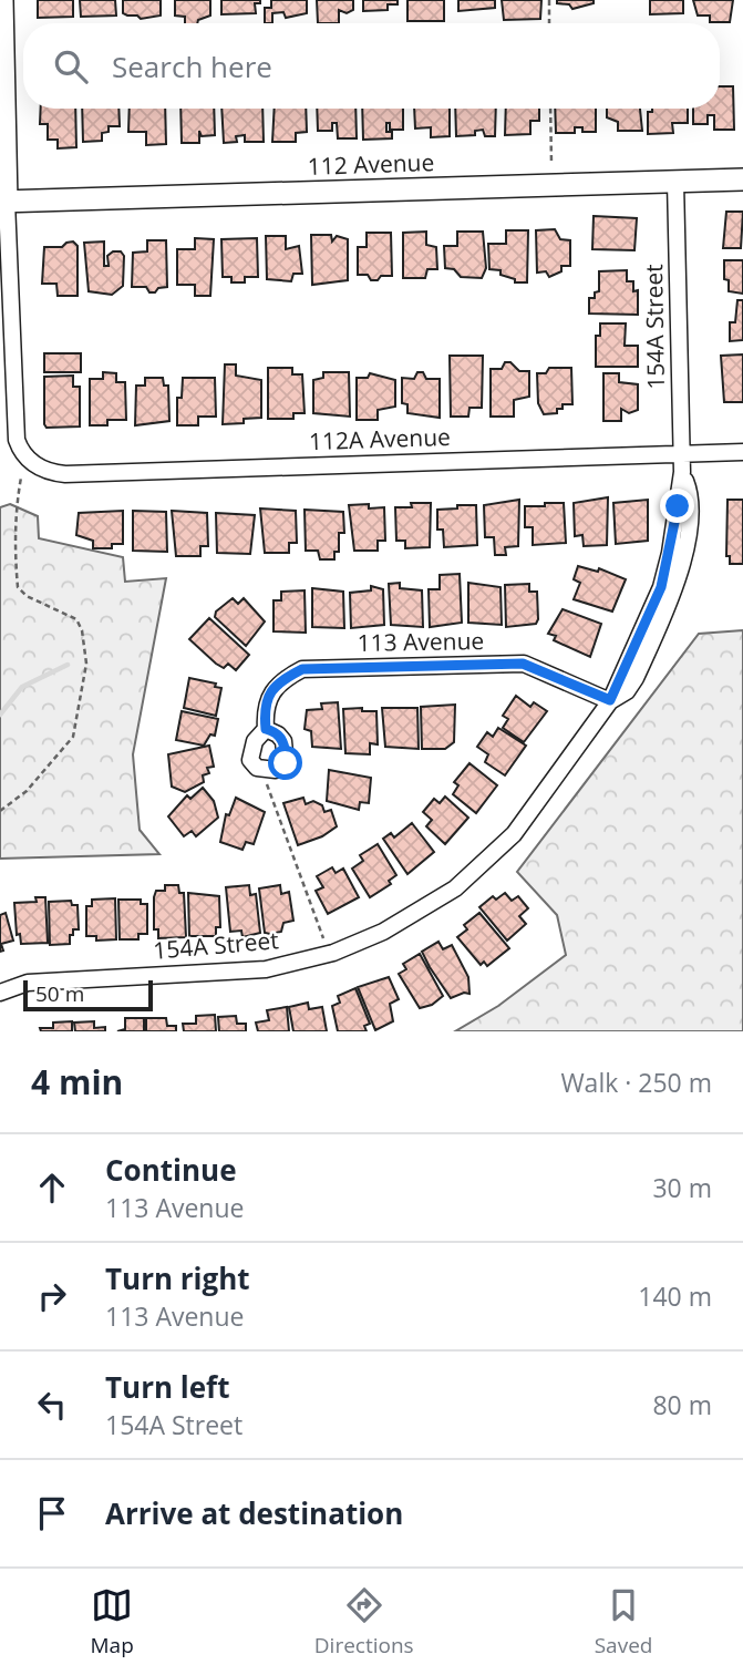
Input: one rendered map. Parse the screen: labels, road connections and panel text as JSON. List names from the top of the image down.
{
  "streets": {
    "street": [
      "112 Avenue",
      "154A Street",
      "112A Avenue",
      "113 Avenue"
    ]
  },
  "crossings": [
    ["112 Avenue", "154A Street"],
    ["112 Avenue", "112A Avenue"],
    ["154A Street", "112A Avenue"],
    ["154A Street", "113 Avenue"]
  ],
  "scale_bar": "50 m",
  "page": {
    "search": "Search here",
    "scale": "50 m",
    "heading": ["4 min", "Walk · 250 m"],
    "list": [
      ["Continue", "113 Avenue", "30 m"],
      ["Turn right", "113 Avenue", "140 m"],
      ["Turn left", "154A Street", "80 m"],
      "Arrive at destination"
    ],
    "nav": ["Map", "Directions", "Saved"]
  }
}
